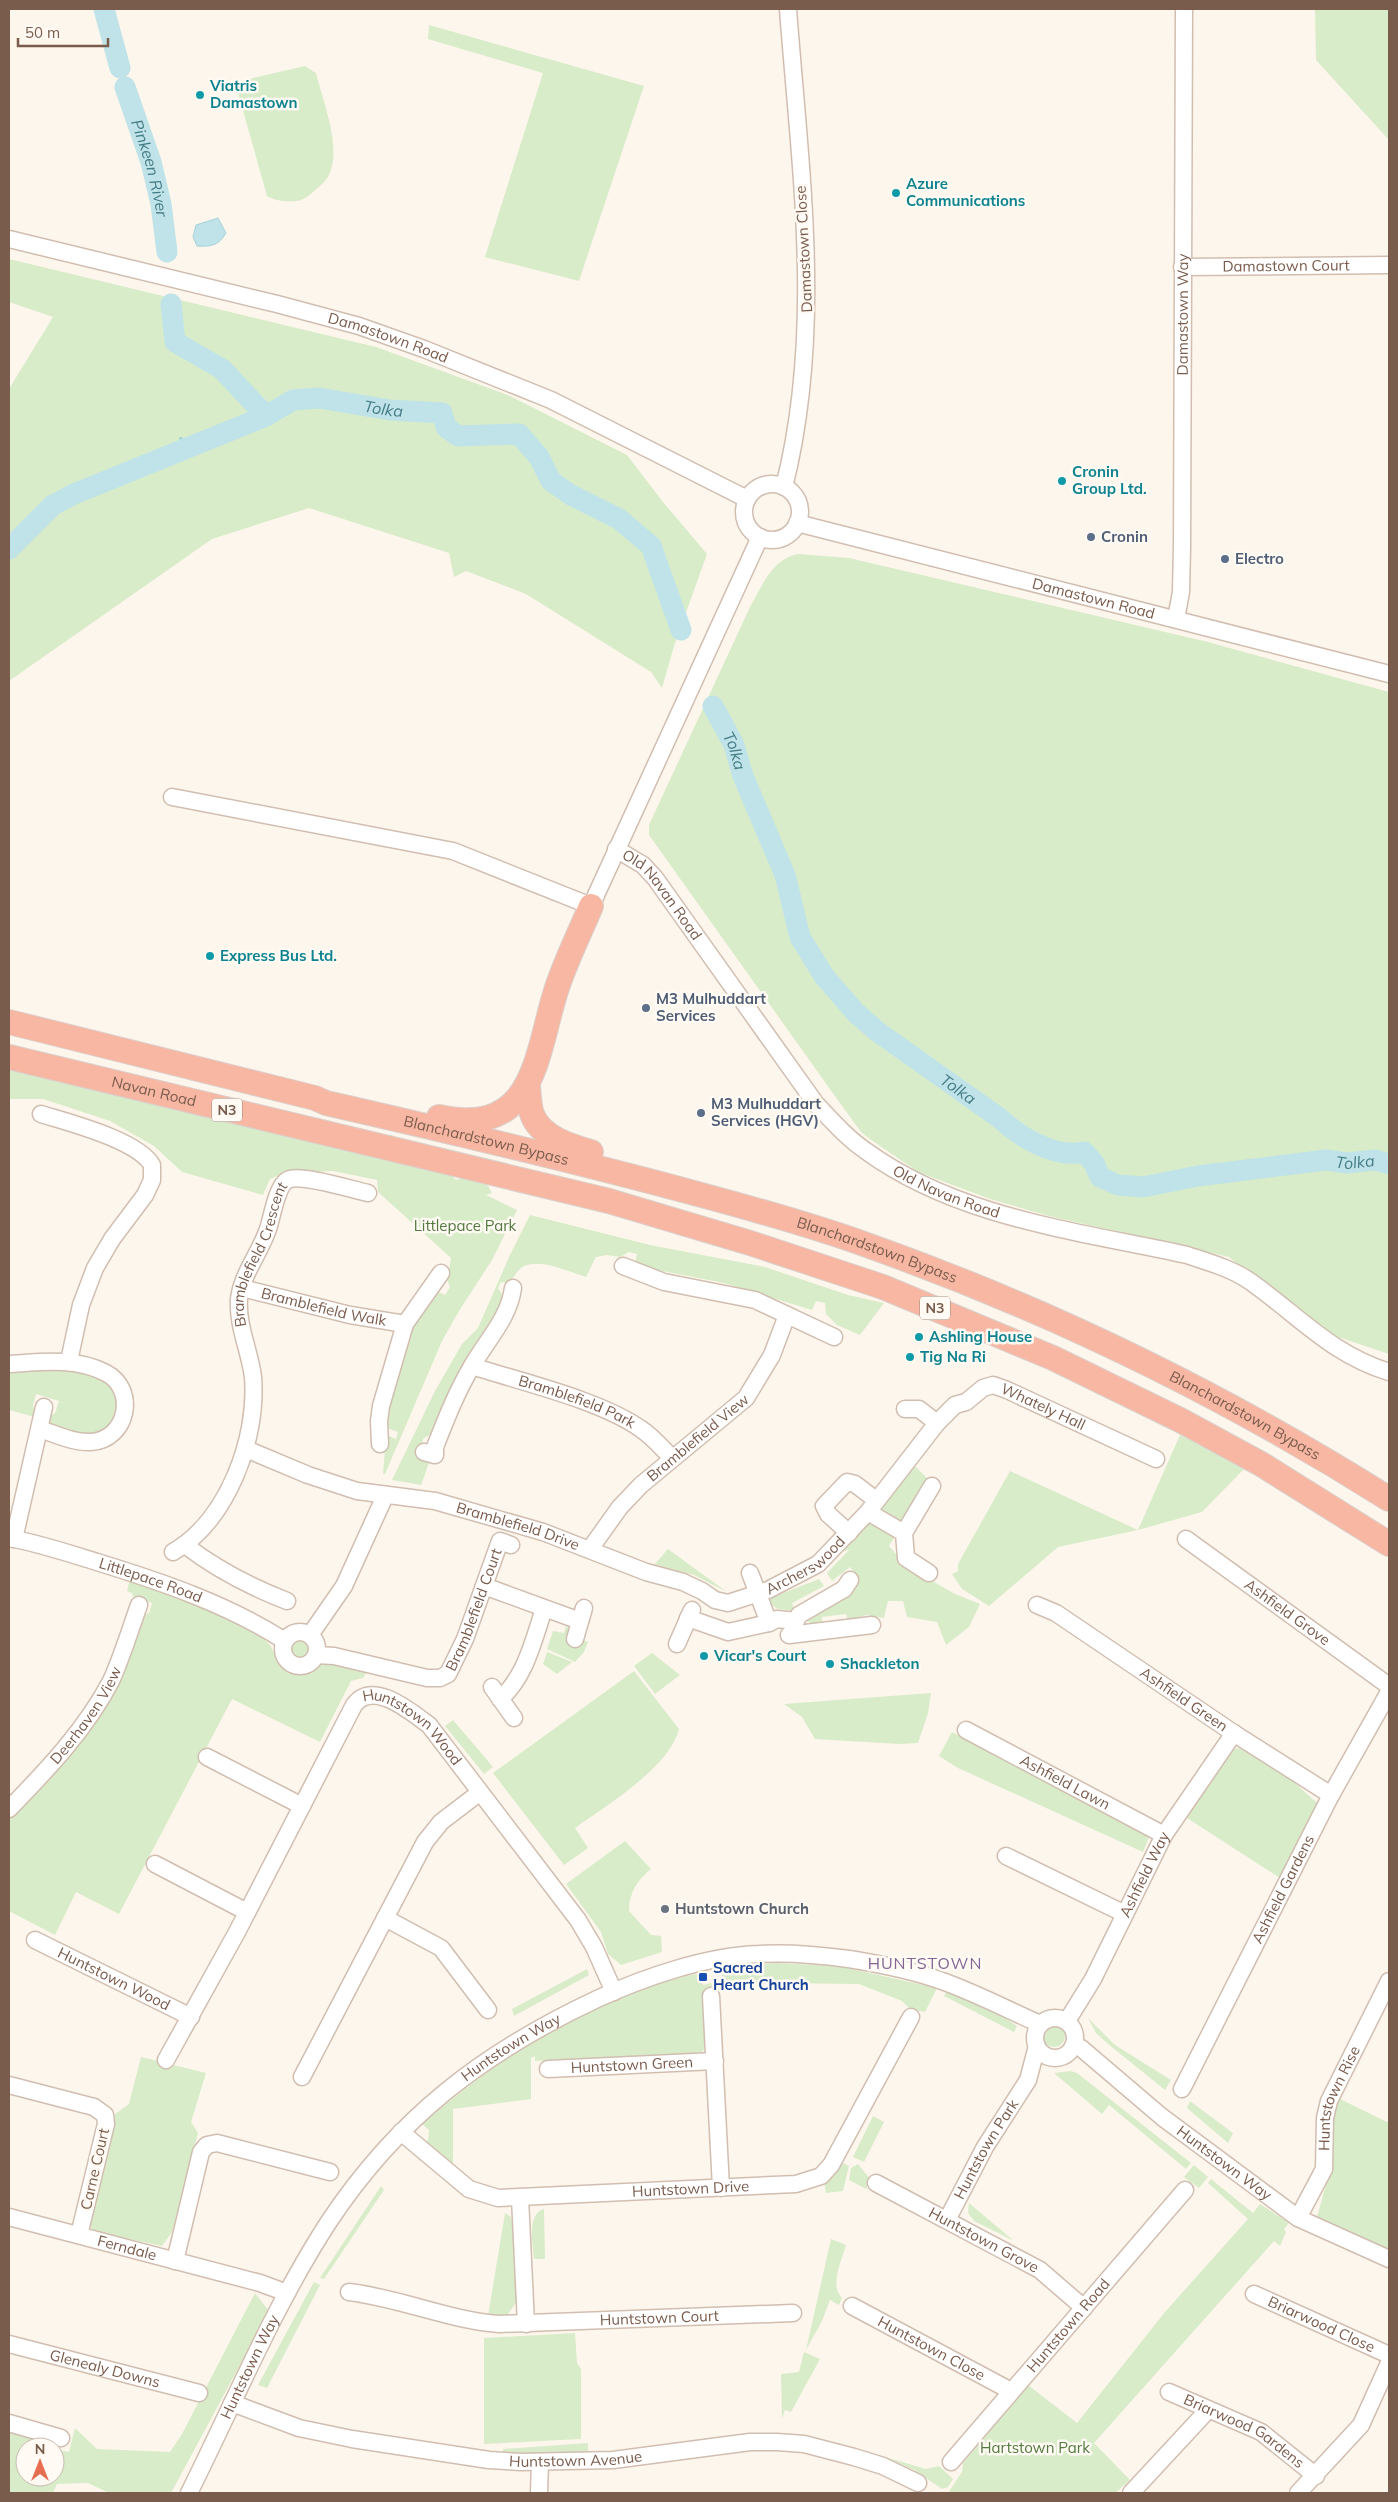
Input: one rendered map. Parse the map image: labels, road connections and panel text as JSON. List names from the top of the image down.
{
  "streets": {
    "highway": ["Navan Road", "N3", "Blanchardstown Bypass"],
    "street": [
      "Damastown Close",
      "Damastown Court",
      "Damastown Way",
      "Damastown Road",
      "Old Navan Road",
      "Bramblefield Crescent",
      "Bramblefield Walk",
      "Bramblefield Park",
      "Whately Hall",
      "Bramblefield View",
      "Bramblefield Drive",
      "Archerswood",
      "Littlepace Road",
      "Bramblefield Court",
      "Ashfield Grove",
      "Ashfield Green",
      "Deerhaven View",
      "Huntstown Wood",
      "Ashfield Lawn",
      "Ashfield Way",
      "Ashfield Gardens",
      "Huntstown Way",
      "Huntstown Green",
      "Huntstown Rise",
      "Huntstown Park",
      "Carne Court",
      "Huntstown Drive",
      "Huntstown Grove",
      "Ferndale",
      "Huntstown Court",
      "Briarwood Close",
      "Huntstown Road",
      "Huntstown Close",
      "Glenealy Downs",
      "Briarwood Gardens",
      "Huntstown Avenue"
    ]
  },
  "crossings": [
    ["Damastown Close", "Damastown Road"],
    ["Damastown Court", "Damastown Way"],
    ["Damastown Way", "Damastown Road"],
    ["Navan Road", "Blanchardstown Bypass"],
    ["N3", "Blanchardstown Bypass"],
    ["Bramblefield Crescent", "Bramblefield Walk"],
    ["Bramblefield Crescent", "Bramblefield Drive"],
    ["Bramblefield Park", "Bramblefield View"],
    ["Whately Hall", "Archerswood"],
    ["Bramblefield View", "Bramblefield Drive"],
    ["Bramblefield Drive", "Archerswood"],
    ["Littlepace Road", "Bramblefield Court"],
    ["Ashfield Green", "Ashfield Way"],
    ["Ashfield Green", "Ashfield Gardens"],
    ["Huntstown Wood", "Huntstown Way"],
    ["Ashfield Lawn", "Ashfield Way"],
    ["Ashfield Way", "Huntstown Way"],
    ["Ashfield Way", "Huntstown Park"],
    ["Huntstown Way", "Huntstown Rise"],
    ["Huntstown Way", "Huntstown Park"],
    ["Huntstown Way", "Huntstown Drive"],
    ["Huntstown Way", "Ferndale"],
    ["Huntstown Way", "Huntstown Avenue"],
    ["Huntstown Park", "Huntstown Grove"],
    ["Carne Court", "Ferndale"],
    ["Huntstown Grove", "Huntstown Road"],
    ["Huntstown Road", "Huntstown Close"]
  ],
  "districts": ["HUNTSTOWN"],
  "water": ["Pinkeen River", "Tolka"],
  "parks": ["Littlepace Park", "Hartstown Park"],
  "places": {
    "other": [
      "Viatris Damastown",
      "Azure Communications",
      "Cronin Group Ltd.",
      "Cronin",
      "Electro",
      "Express Bus Ltd.",
      "M3 Mulhuddart Services",
      "M3 Mulhuddart Services (HGV)",
      "Ashling House",
      "Tig Na Ri",
      "Vicar's Court",
      "Shackleton",
      "Huntstown Church"
    ],
    "transit": ["Sacred Heart Church"]
  },
  "scale_bar": "50 m",
  "north": "top"
}
